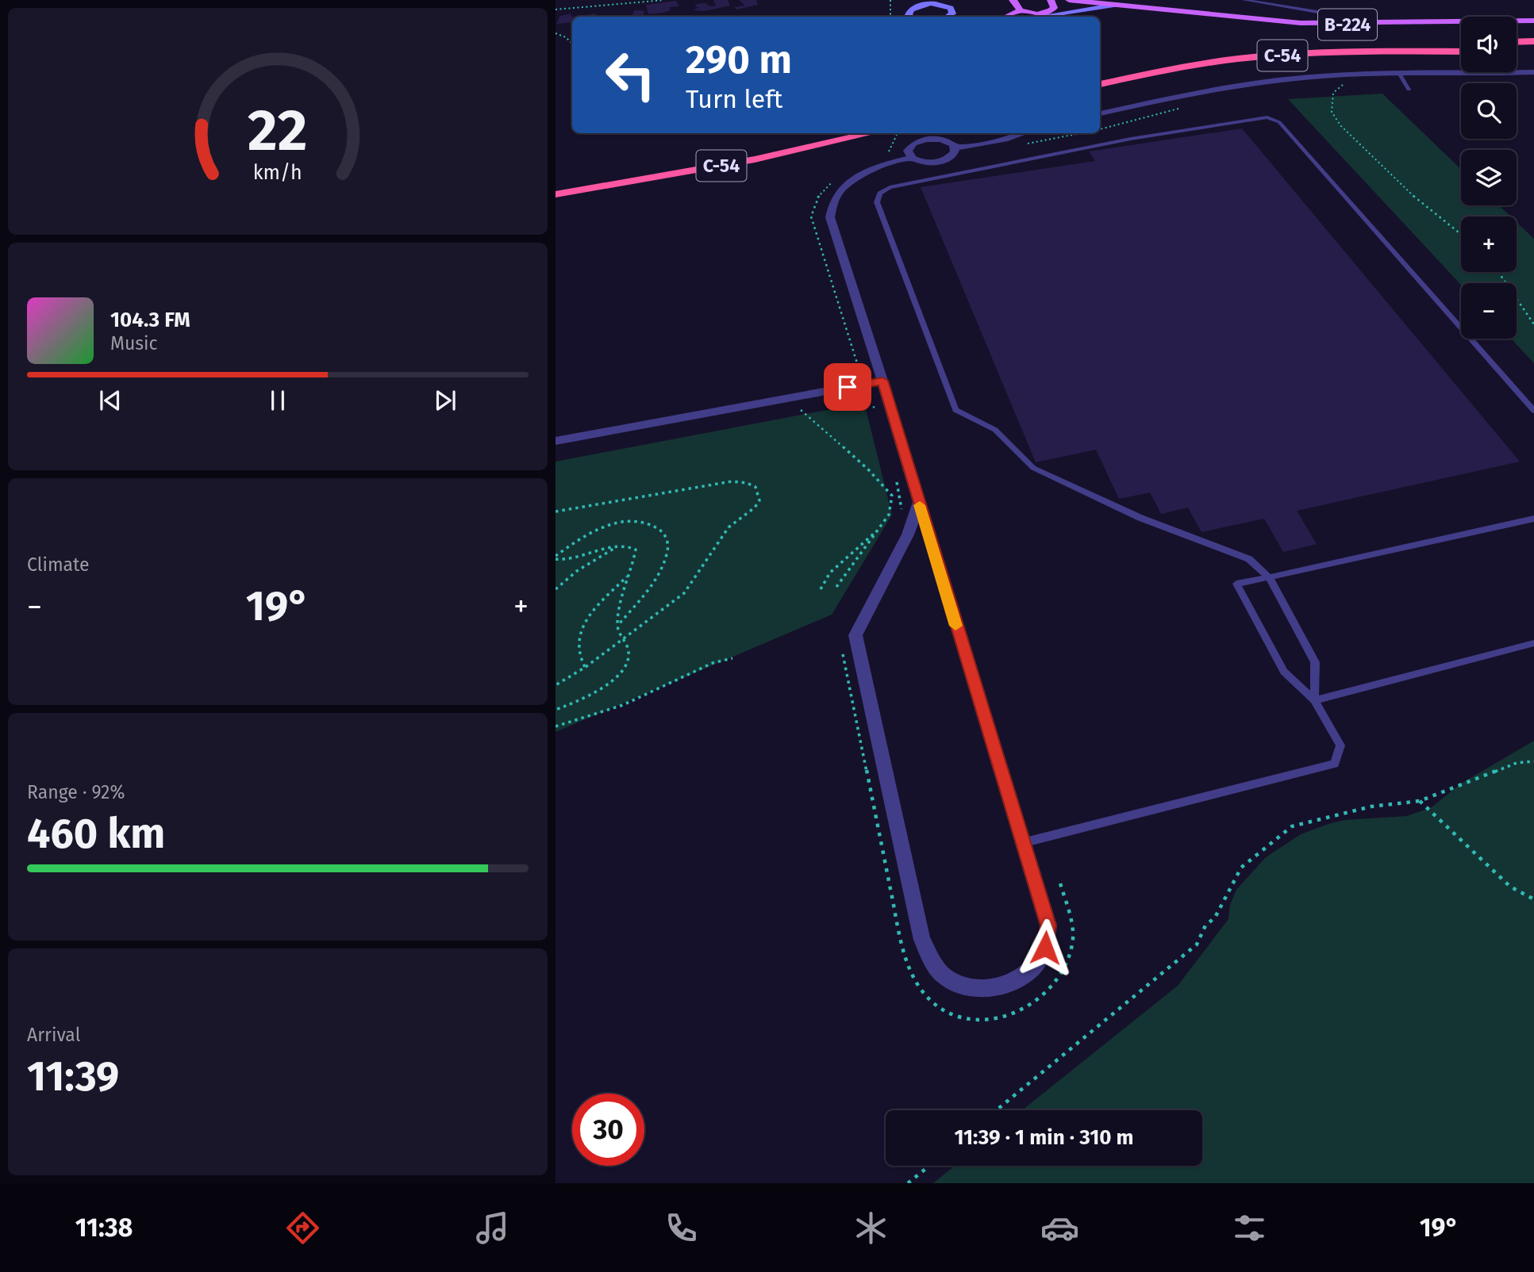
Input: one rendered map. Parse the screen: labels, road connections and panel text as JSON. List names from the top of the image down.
{
  "streets": {
    "highway": ["C-54"],
    "main road": ["B-224"]
  },
  "page": {
    "map_buttons": ["+", "−"],
    "turn": ["290 m", "Turn left"],
    "song": ["104.3 FM", "Music"],
    "tile": [
      "Climate",
      ["Range · 92%", "460 km"],
      ["Arrival", "11:39"]
    ],
    "heat": ["−", "19°", "+"],
    "limit": "30",
    "trip": "11:39 · 1 min · 310 m",
    "tabs": ["11:38", "19°"],
    "gauge": ["22", "km/h"]
  }
}
